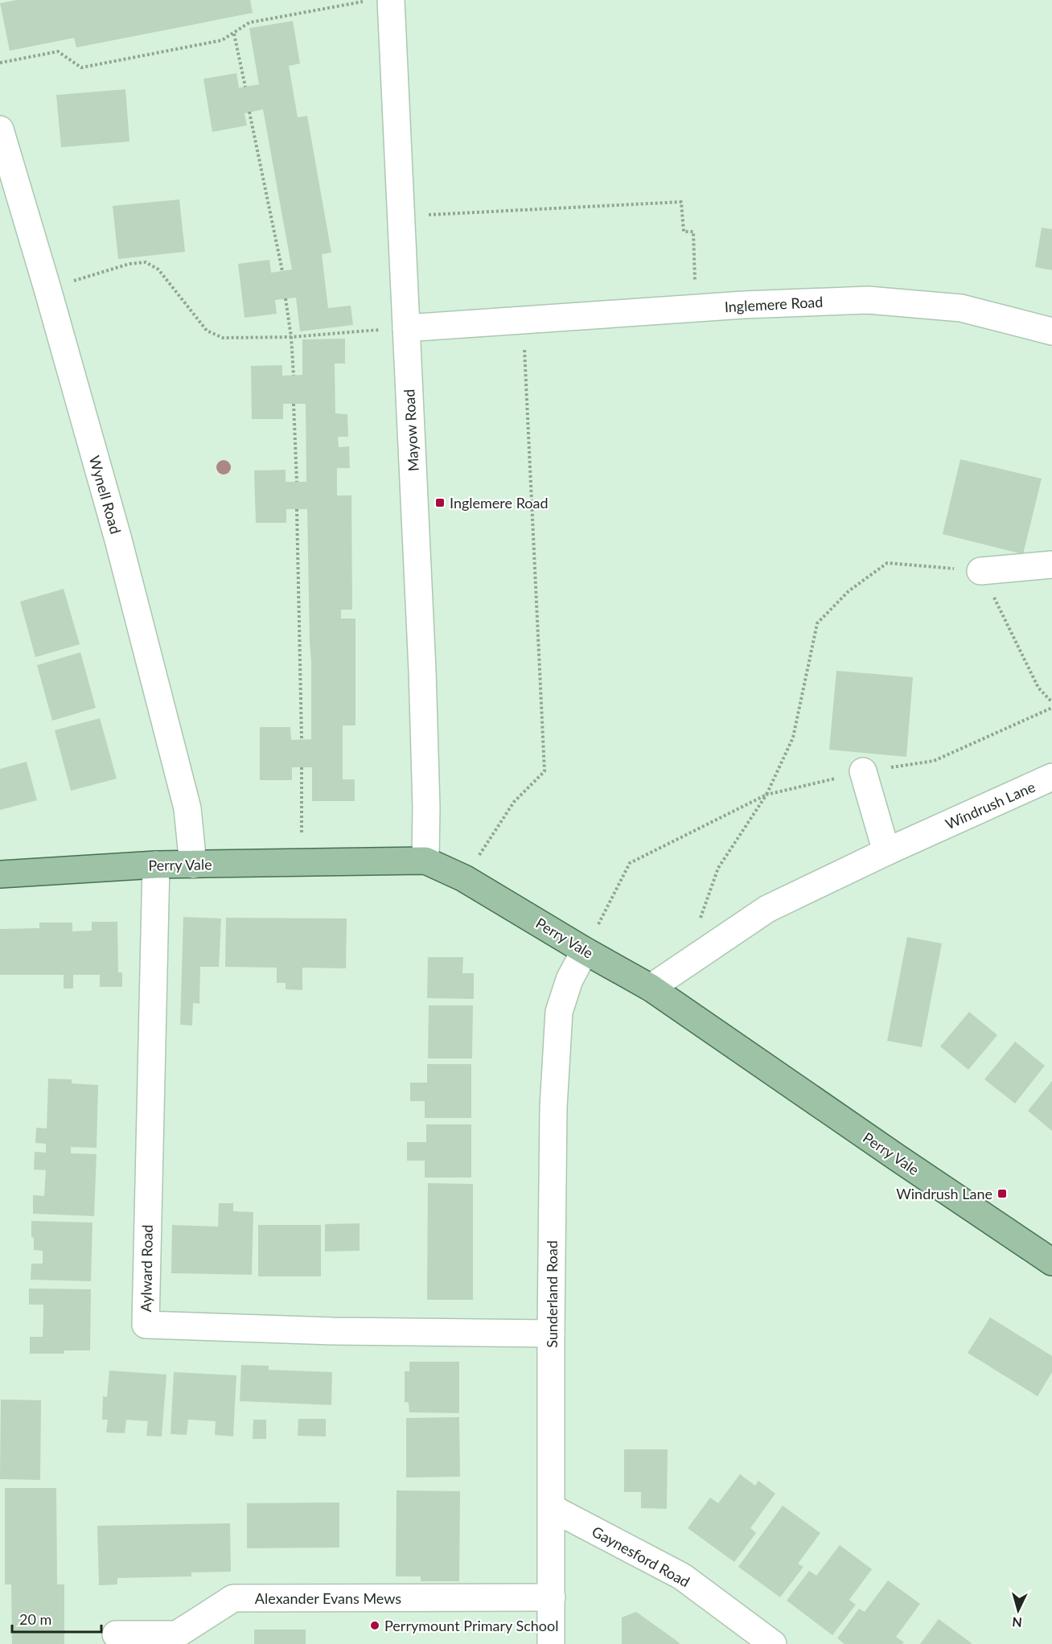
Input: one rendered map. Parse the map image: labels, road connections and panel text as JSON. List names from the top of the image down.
{
  "streets": {
    "main road": ["Perry Vale"],
    "street": [
      "Inglemere Road",
      "Mayow Road",
      "Wynell Road",
      "Windrush Lane",
      "Aylward Road",
      "Sunderland Road",
      "Gaynesford Road",
      "Alexander Evans Mews"
    ]
  },
  "crossings": [
    ["Inglemere Road", "Mayow Road"],
    ["Mayow Road", "Perry Vale"],
    ["Wynell Road", "Perry Vale"],
    ["Windrush Lane", "Perry Vale"],
    ["Perry Vale", "Aylward Road"],
    ["Perry Vale", "Sunderland Road"],
    ["Aylward Road", "Sunderland Road"],
    ["Sunderland Road", "Gaynesford Road"],
    ["Sunderland Road", "Alexander Evans Mews"]
  ],
  "places": {
    "transit": ["Inglemere Road", "Windrush Lane"],
    "other": ["Perrymount Primary School"]
  },
  "scale_bar": "20 m",
  "north": "bottom"
}
